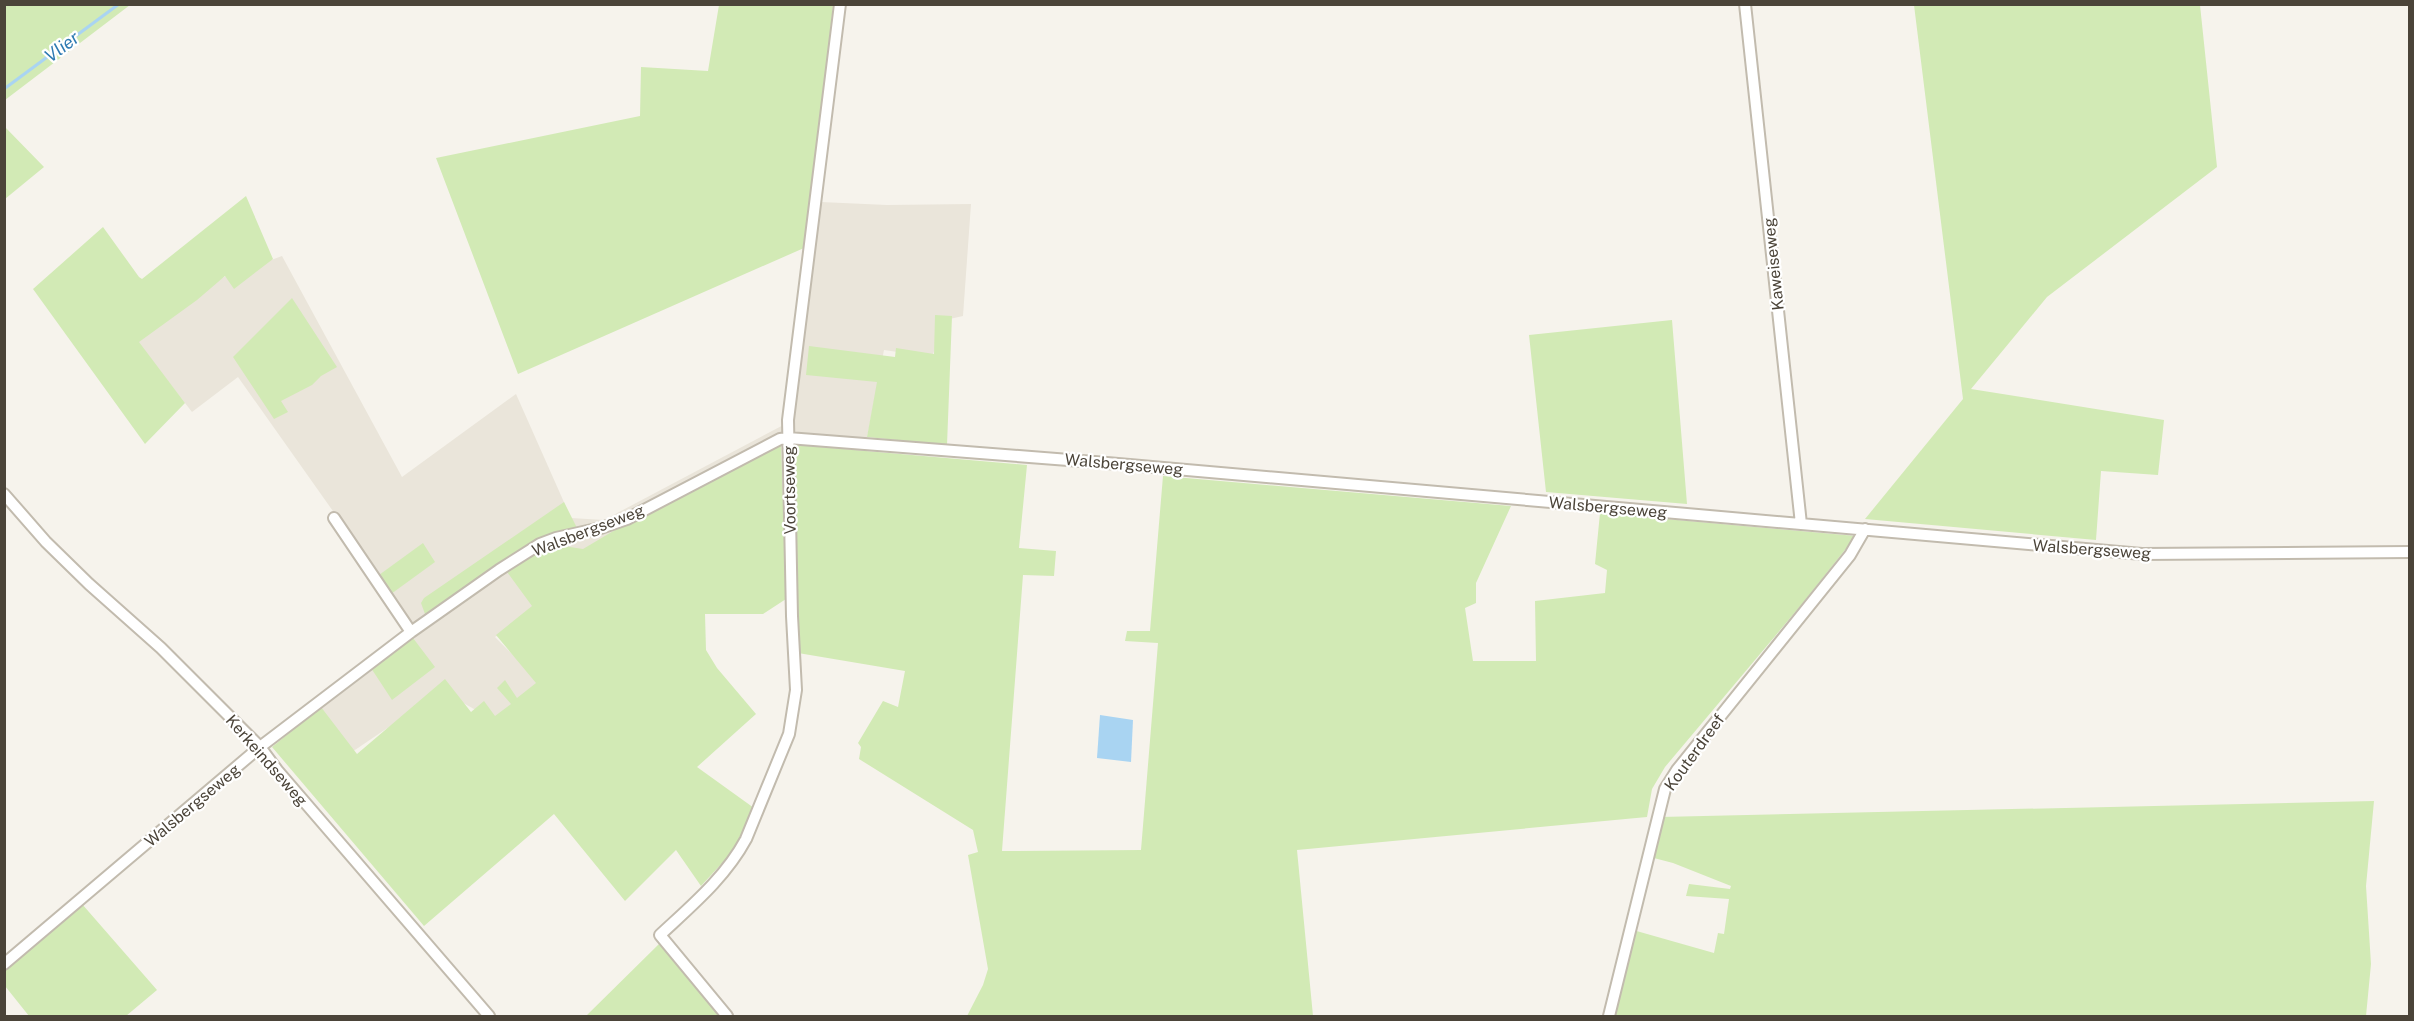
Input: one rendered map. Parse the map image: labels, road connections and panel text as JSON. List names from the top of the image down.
{
  "streets": {
    "street": [
      "Kaweiseweg",
      "Walsbergseweg",
      "Voortseweg",
      "Kouterdreef",
      "Kerkeindseweg"
    ]
  },
  "crossings": [
    ["Kaweiseweg", "Walsbergseweg"],
    ["Walsbergseweg", "Voortseweg"],
    ["Walsbergseweg", "Kouterdreef"],
    ["Walsbergseweg", "Kerkeindseweg"]
  ],
  "water": ["Vlier"]
}
